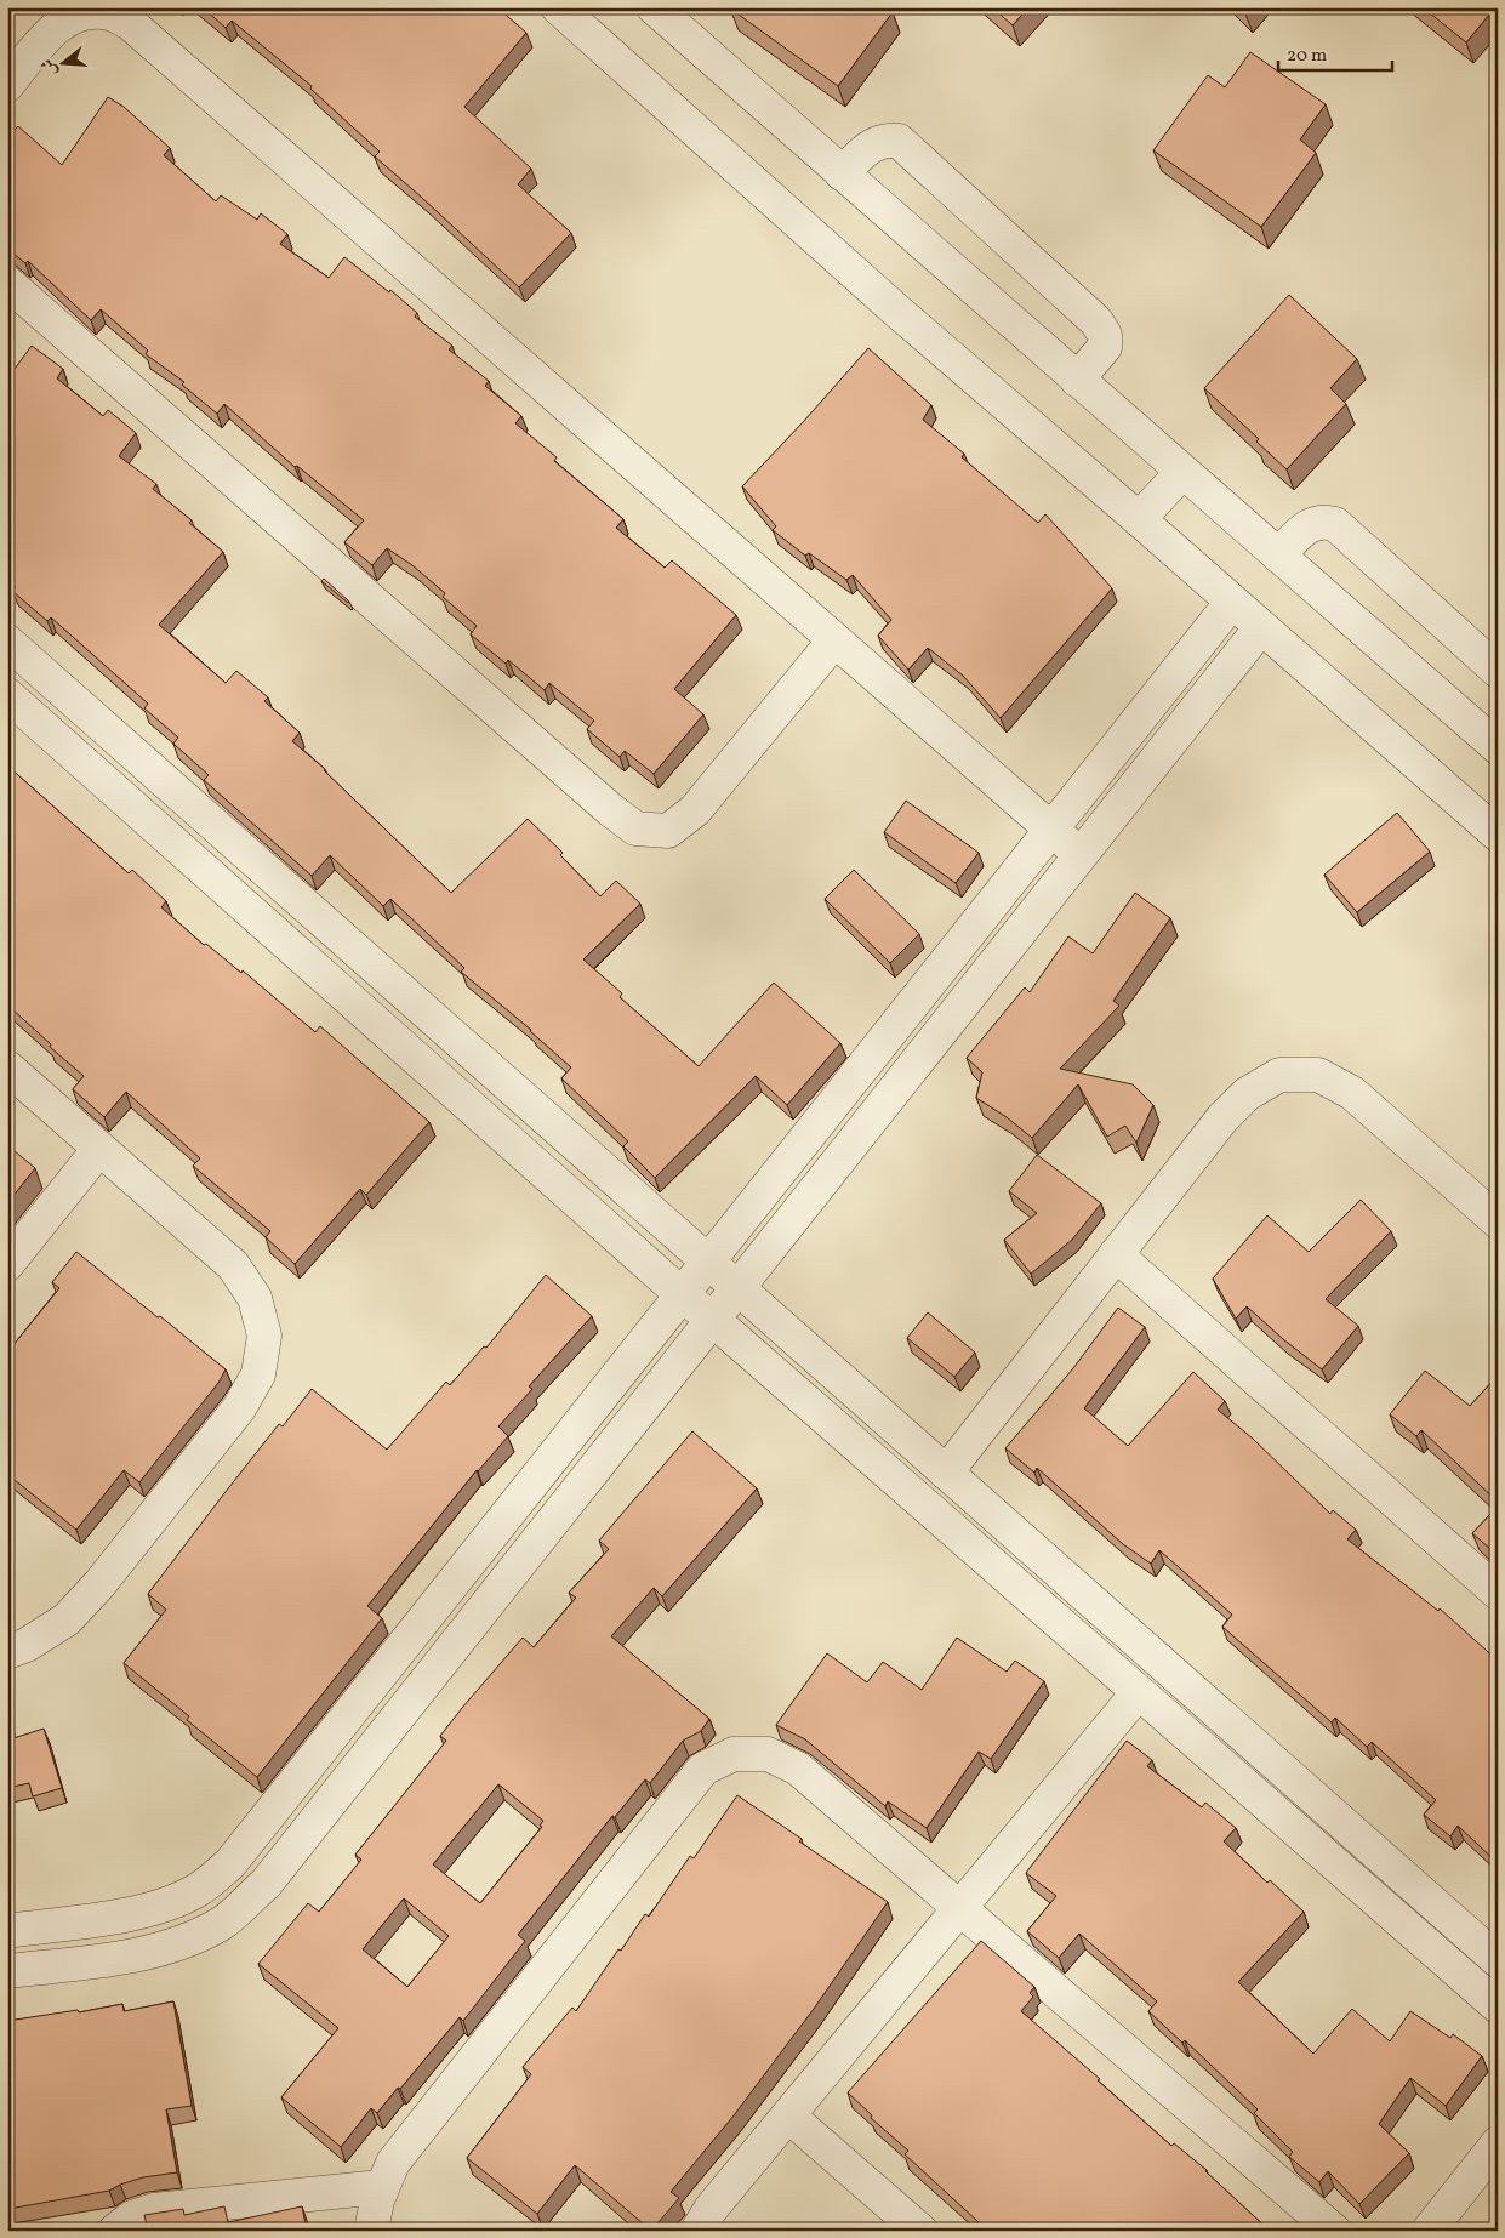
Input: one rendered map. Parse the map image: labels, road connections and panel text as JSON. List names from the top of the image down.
{
  "scale_bar": "20 m",
  "north": "left"
}
